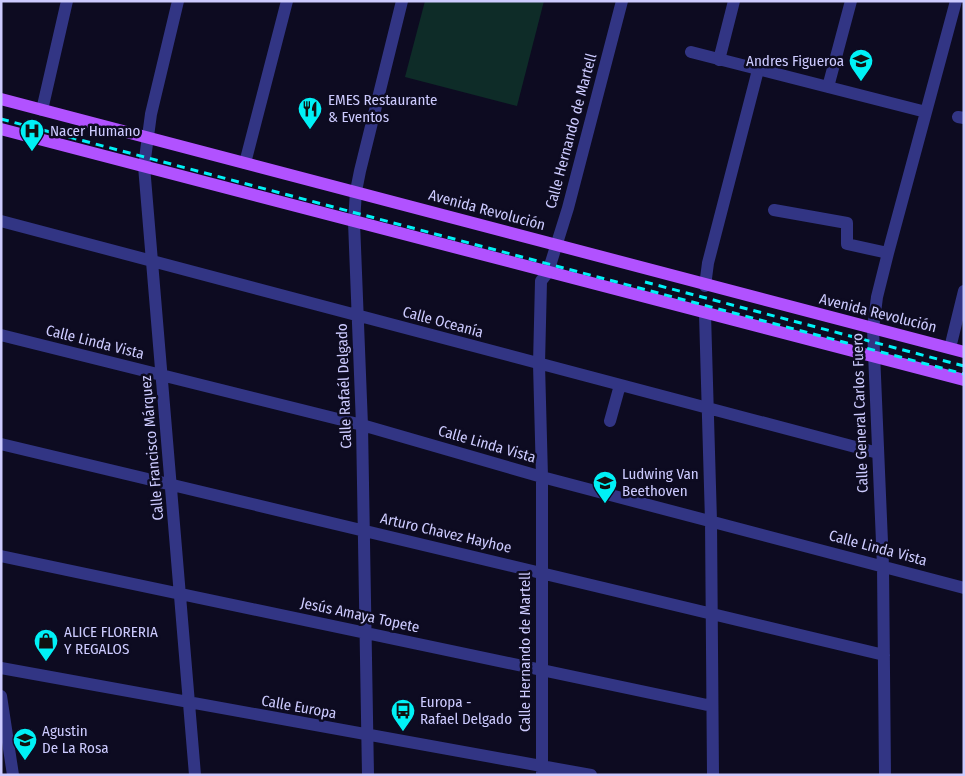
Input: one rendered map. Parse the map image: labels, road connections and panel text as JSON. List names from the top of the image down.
{
  "streets": {
    "main road": ["Avenida Revolución"],
    "street": [
      "Calle Hernando de Martell",
      "Calle Oceanía",
      "Calle Linda Vista",
      "Calle Rafaél Delgado",
      "Calle General Carlos Fuero",
      "Calle Francisco Márquez",
      "Arturo Chavez Hayhoe",
      "Jesús Amaya Topete",
      "Calle Europa"
    ]
  },
  "crossings": [
    ["Calle Hernando de Martell", "Avenida Revolución"],
    ["Calle Hernando de Martell", "Calle Oceanía"],
    ["Calle Hernando de Martell", "Calle Linda Vista"],
    ["Calle Hernando de Martell", "Arturo Chavez Hayhoe"],
    ["Calle Hernando de Martell", "Jesús Amaya Topete"],
    ["Calle Hernando de Martell", "Calle Europa"],
    ["Avenida Revolución", "Calle Rafaél Delgado"],
    ["Avenida Revolución", "Calle General Carlos Fuero"],
    ["Avenida Revolución", "Calle Francisco Márquez"],
    ["Calle Oceanía", "Calle Rafaél Delgado"],
    ["Calle Oceanía", "Calle General Carlos Fuero"],
    ["Calle Oceanía", "Calle Francisco Márquez"],
    ["Calle Linda Vista", "Calle Rafaél Delgado"],
    ["Calle Linda Vista", "Calle General Carlos Fuero"],
    ["Calle Linda Vista", "Calle Francisco Márquez"],
    ["Calle Rafaél Delgado", "Arturo Chavez Hayhoe"],
    ["Calle Rafaél Delgado", "Jesús Amaya Topete"],
    ["Calle Rafaél Delgado", "Calle Europa"],
    ["Calle General Carlos Fuero", "Arturo Chavez Hayhoe"],
    ["Calle Francisco Márquez", "Arturo Chavez Hayhoe"],
    ["Calle Francisco Márquez", "Jesús Amaya Topete"],
    ["Calle Francisco Márquez", "Calle Europa"]
  ],
  "places": {
    "school or university": ["Andres Figueroa", "Ludwing Van Beethoven", "Agustin De La Rosa"],
    "restaurant": ["EMES Restaurante & Eventos"],
    "hospital": ["Nacer Humano"],
    "shop": ["ALICE FLORERIA Y REGALOS"],
    "bus stop": ["Europa - Rafael Delgado"]
  }
}
